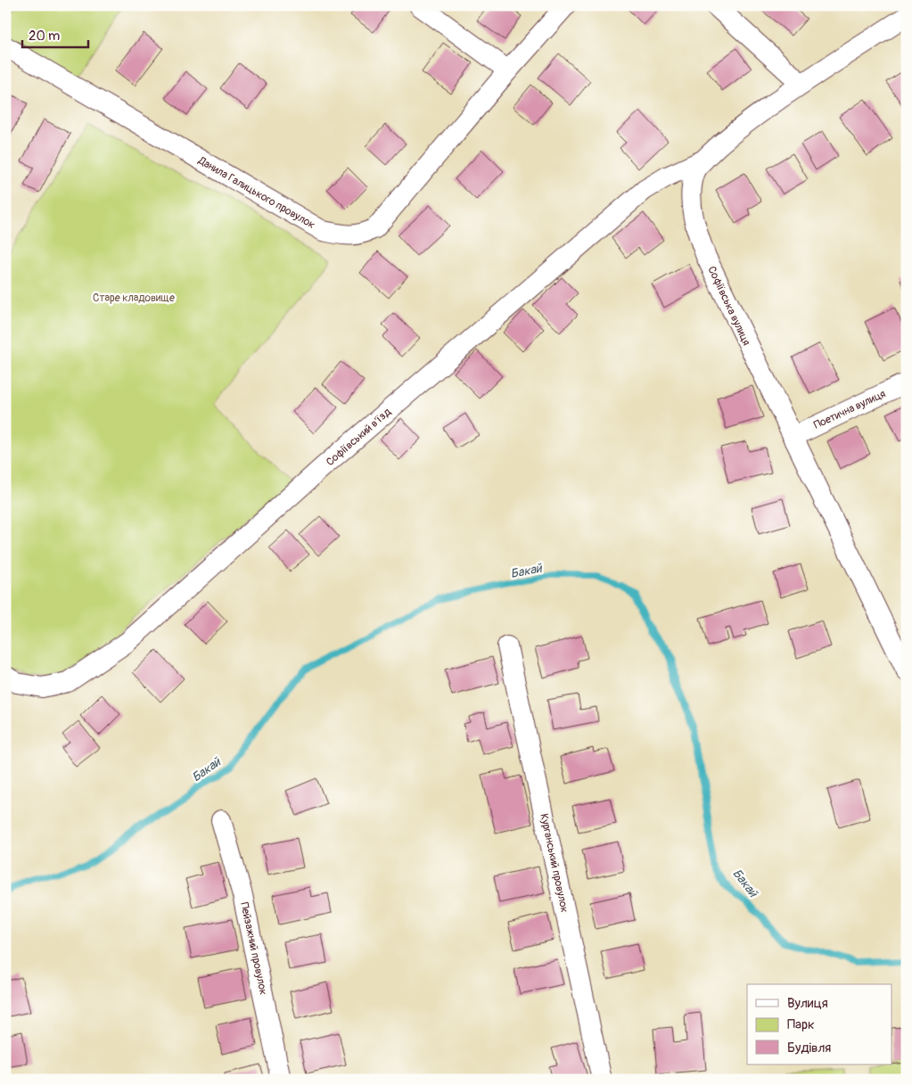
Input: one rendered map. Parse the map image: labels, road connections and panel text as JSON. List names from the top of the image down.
{
  "streets": {
    "street": [
      "Данила Галицького провулок",
      "Софіївська вулиця",
      "Поетична вулиця",
      "Софіївський в'їзд",
      "Курганський провулок",
      "Пейзажний провулок"
    ]
  },
  "crossings": [
    ["Софіївська вулиця", "Поетична вулиця"],
    ["Софіївська вулиця", "Софіївський в'їзд"]
  ],
  "water": ["Бакай"],
  "parks": ["Старе кладовище"],
  "legend": ["Вулиця", "Парк", "Будівля"],
  "scale_bar": "20 m"
}
